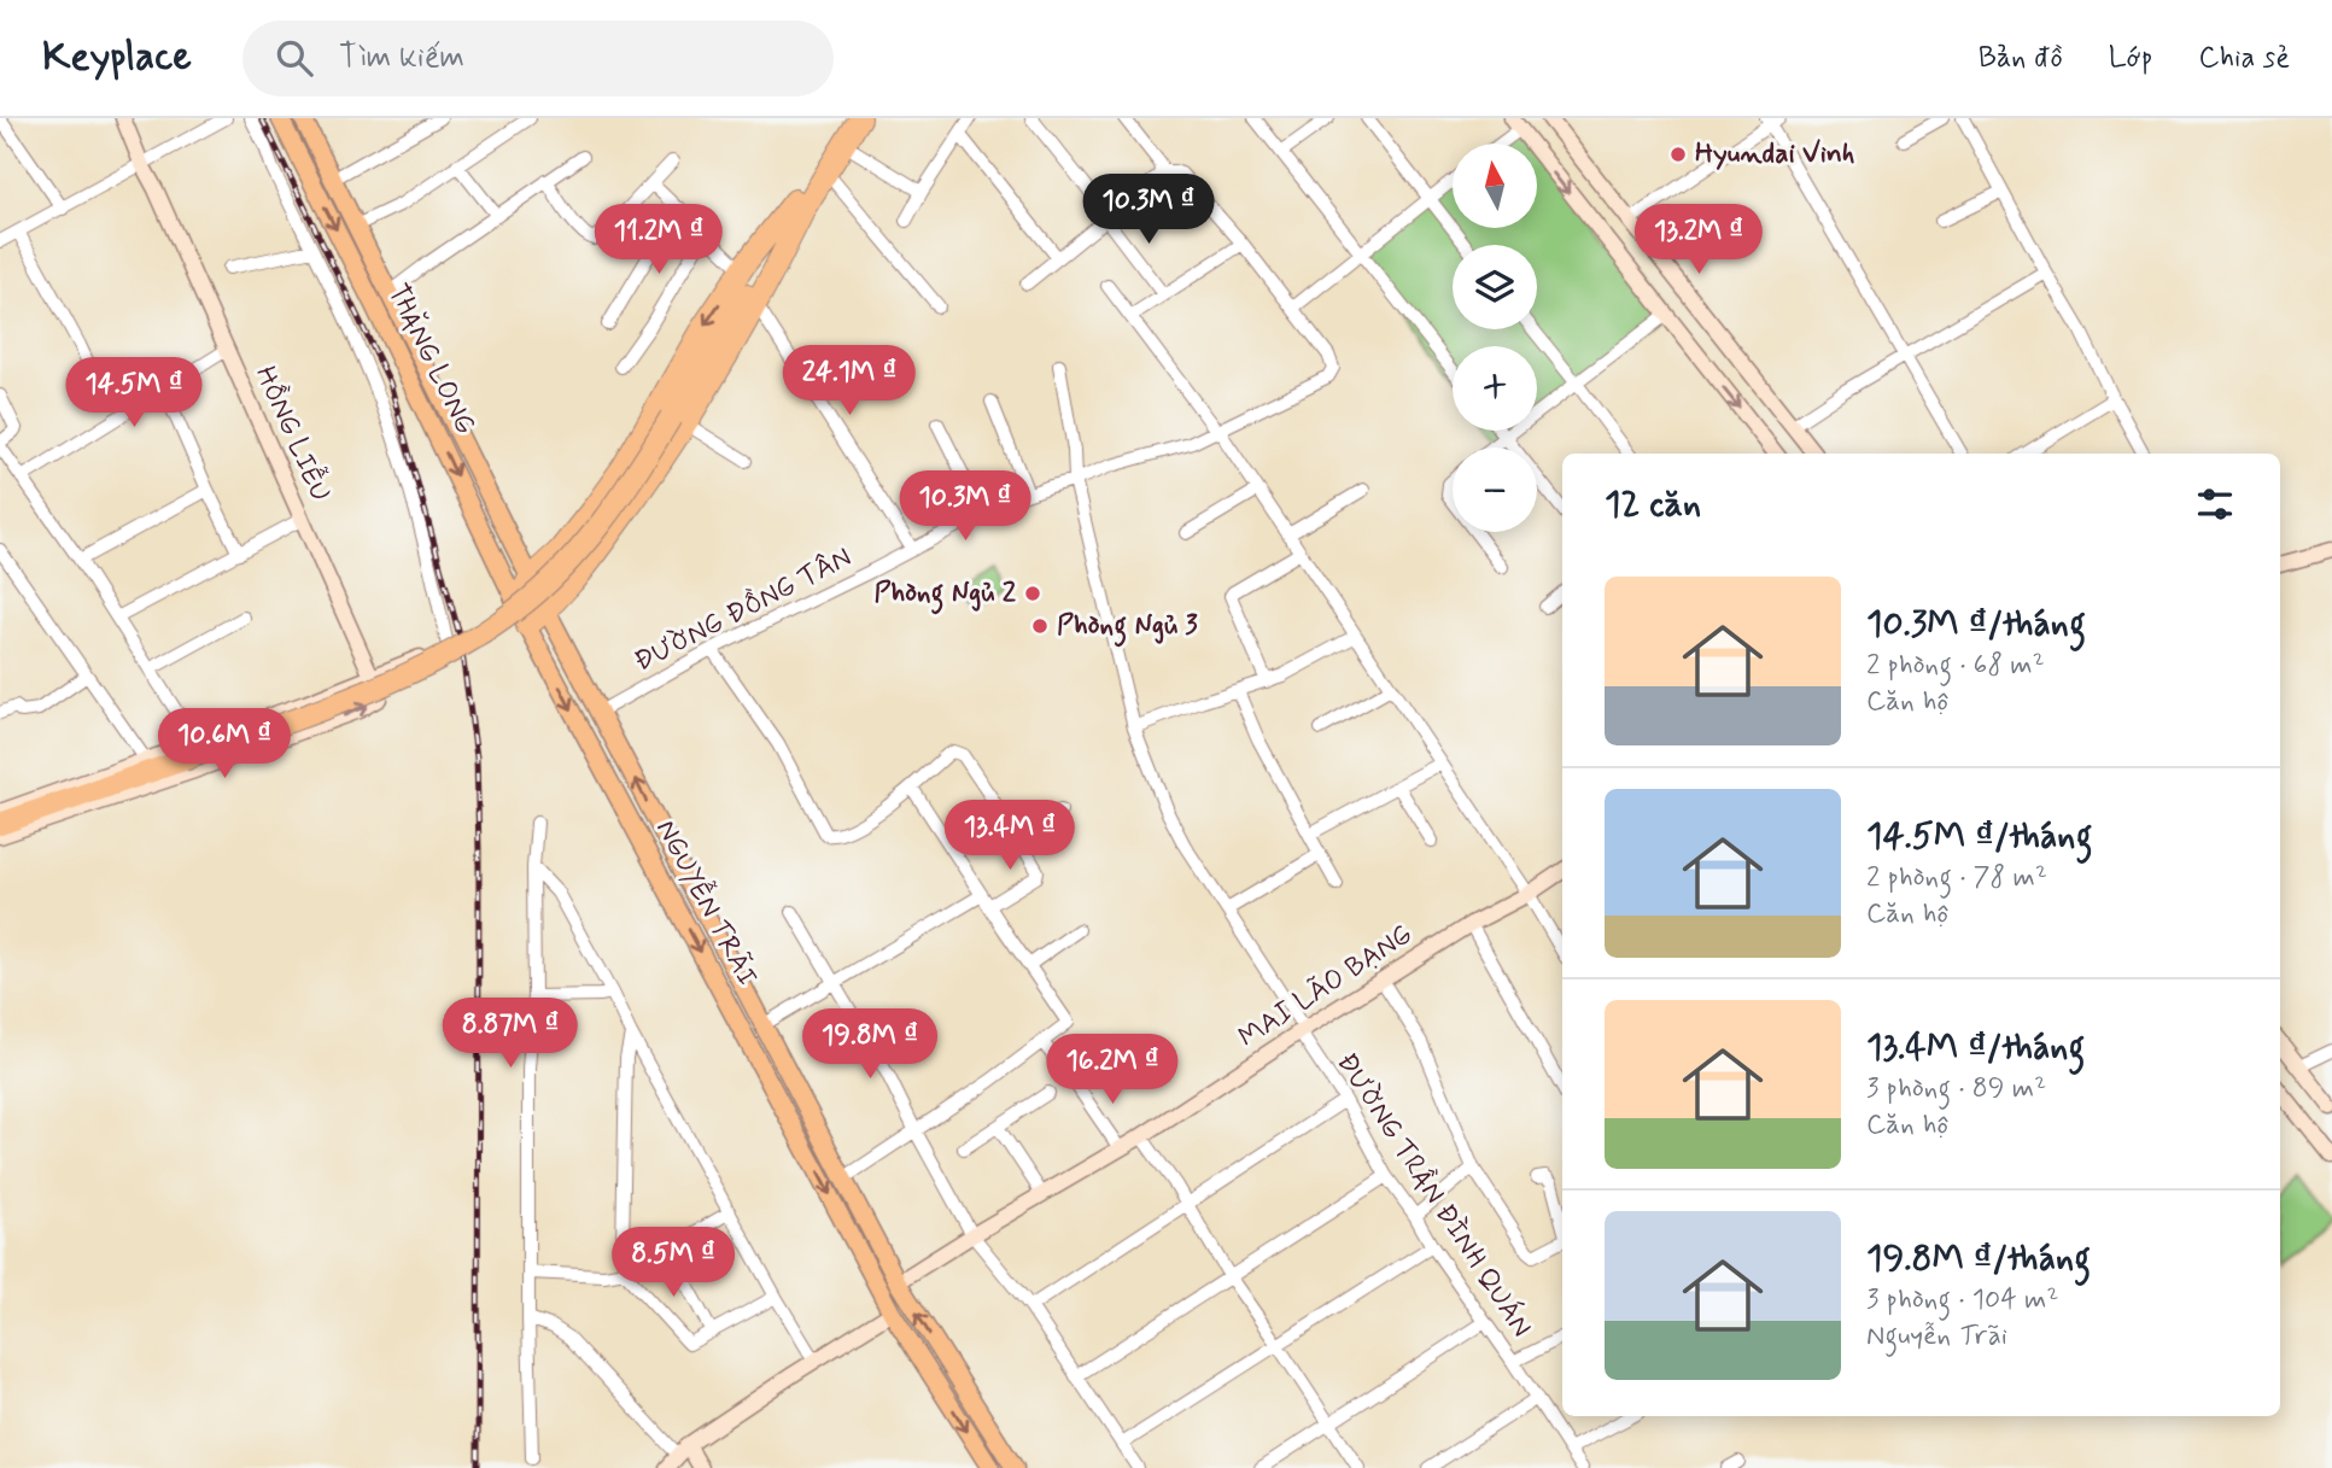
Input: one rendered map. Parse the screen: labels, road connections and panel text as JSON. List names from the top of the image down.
{
  "streets": {
    "main road": ["THĂNG LONG", "NGUYỄN TRÃI"],
    "street": [
      "HỒNG LIỄU",
      "ĐƯỜNG ĐỒNG TÂN",
      "MAI LÃO BẠNG",
      "ĐƯỜNG TRẦN ĐÌNH QUÁN"
    ]
  },
  "crossings": [
    ["THĂNG LONG", "NGUYỄN TRÃI"],
    ["ĐƯỜNG ĐỒNG TÂN", "NGUYỄN TRÃI"],
    ["ĐƯỜNG ĐỒNG TÂN", "ĐƯỜNG TRẦN ĐÌNH QUÁN"],
    ["NGUYỄN TRÃI", "MAI LÃO BẠNG"],
    ["MAI LÃO BẠNG", "ĐƯỜNG TRẦN ĐÌNH QUÁN"]
  ],
  "places": ["Hyundai Vinh", "Phòng Ngủ 2", "Phòng Ngủ 3"],
  "north": "top",
  "page": {
    "header": "Keyplace",
    "search": "Tìm kiếm",
    "nav": ["Bản đồ", "Lớp", "Chia sẻ"],
    "map_buttons": ["+", "−"],
    "price": [
      "10.3M ₫",
      "11.2M ₫",
      "13.2M ₫",
      "24.1M ₫",
      "14.5M ₫",
      "10.3M ₫",
      "10.6M ₫",
      "13.4M ₫",
      "8.87M ₫",
      "19.8M ₫",
      "16.2M ₫",
      "8.5M ₫"
    ],
    "heading": "12 căn",
    "list": [
      {
        "name": "10.3M ₫/tháng",
        "note": "2 phòng · 68 m² · Căn hộ"
      },
      {
        "name": "14.5M ₫/tháng",
        "note": "2 phòng · 78 m² · Căn hộ"
      },
      {
        "name": "13.4M ₫/tháng",
        "note": "3 phòng · 89 m² · Căn hộ"
      },
      {
        "name": "19.8M ₫/tháng",
        "note": "3 phòng · 104 m² · Nguyễn Trãi"
      }
    ]
  }
}
